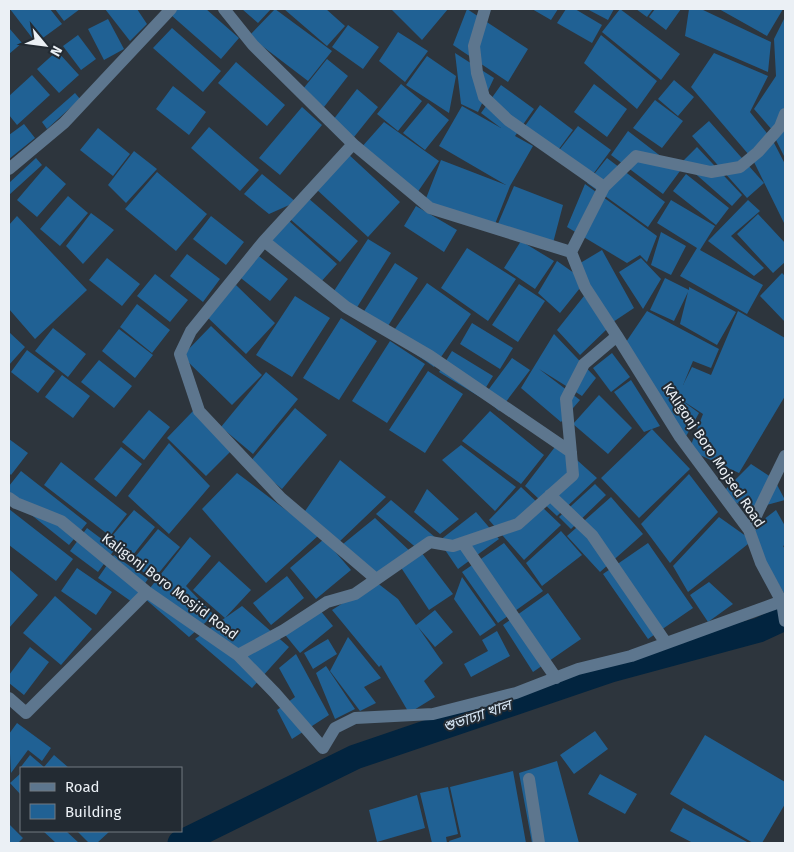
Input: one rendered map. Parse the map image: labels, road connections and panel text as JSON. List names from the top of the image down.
{
  "streets": {
    "street": ["KAligonj Boro Mojsed Road", "Kaligonj Boro Mosjid Road"]
  },
  "water": ["শুভাঢ্যা খাল"],
  "legend": ["Road", "Building"],
  "north": "bottom right"
}
